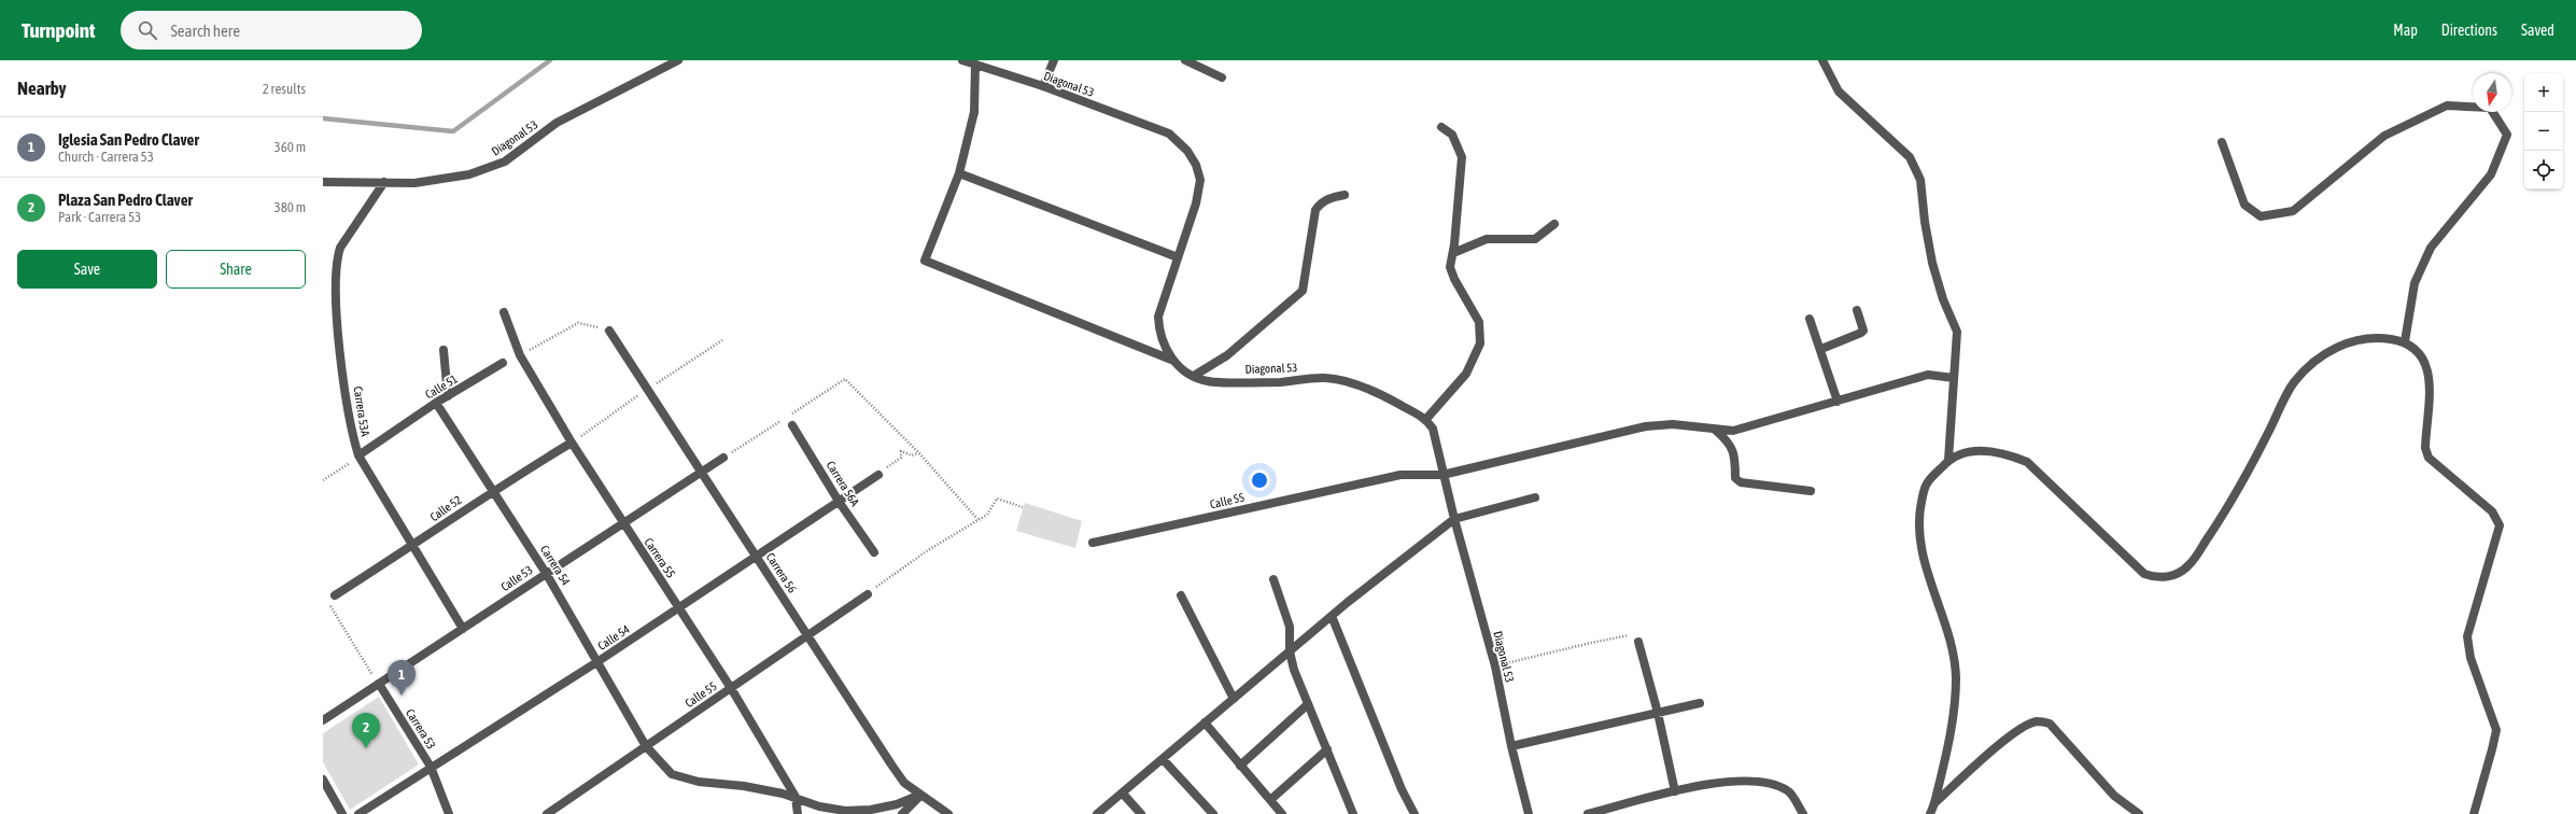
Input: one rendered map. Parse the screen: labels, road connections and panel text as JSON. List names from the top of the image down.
{
  "streets": {
    "street": [
      "Diagonal 53",
      "Calle 51",
      "Carrera 53A",
      "Carrera 56A",
      "Calle 55",
      "Calle 52",
      "Carrera 55",
      "Carrera 54",
      "Carrera 56",
      "Calle 53",
      "Calle 54",
      "Carrera 53"
    ]
  },
  "crossings": [
    ["Diagonal 53", "Carrera 53A"],
    ["Diagonal 53", "Calle 55"],
    ["Calle 51", "Carrera 53A"],
    ["Calle 51", "Carrera 54"],
    ["Carrera 53A", "Calle 52"],
    ["Carrera 53A", "Calle 53"],
    ["Carrera 56A", "Calle 54"],
    ["Calle 55", "Carrera 55"],
    ["Calle 55", "Carrera 54"],
    ["Calle 55", "Carrera 56"],
    ["Calle 52", "Carrera 55"],
    ["Calle 52", "Carrera 54"],
    ["Carrera 55", "Carrera 54"],
    ["Carrera 55", "Calle 53"],
    ["Carrera 55", "Calle 54"],
    ["Carrera 54", "Carrera 56"],
    ["Carrera 54", "Calle 53"],
    ["Carrera 54", "Calle 54"],
    ["Carrera 56", "Calle 53"],
    ["Carrera 56", "Calle 54"],
    ["Calle 53", "Carrera 53"],
    ["Calle 54", "Carrera 53"]
  ],
  "north": "bottom",
  "page": {
    "header": "Turnpoint",
    "search": "Search here",
    "nav": ["Map", "Directions", "Saved"],
    "heading": ["Nearby", "2 results"],
    "map_buttons": ["+", "−"],
    "list": [
      {
        "mark": "1",
        "name": "Iglesia San Pedro Claver",
        "note": "Church · Carrera 53",
        "value": "360 m"
      },
      {
        "mark": "2",
        "name": "Plaza San Pedro Claver",
        "note": "Park · Carrera 53",
        "value": "380 m"
      }
    ],
    "buttons": ["Save", "Share"],
    "pins": ["1", "2"]
  }
}
